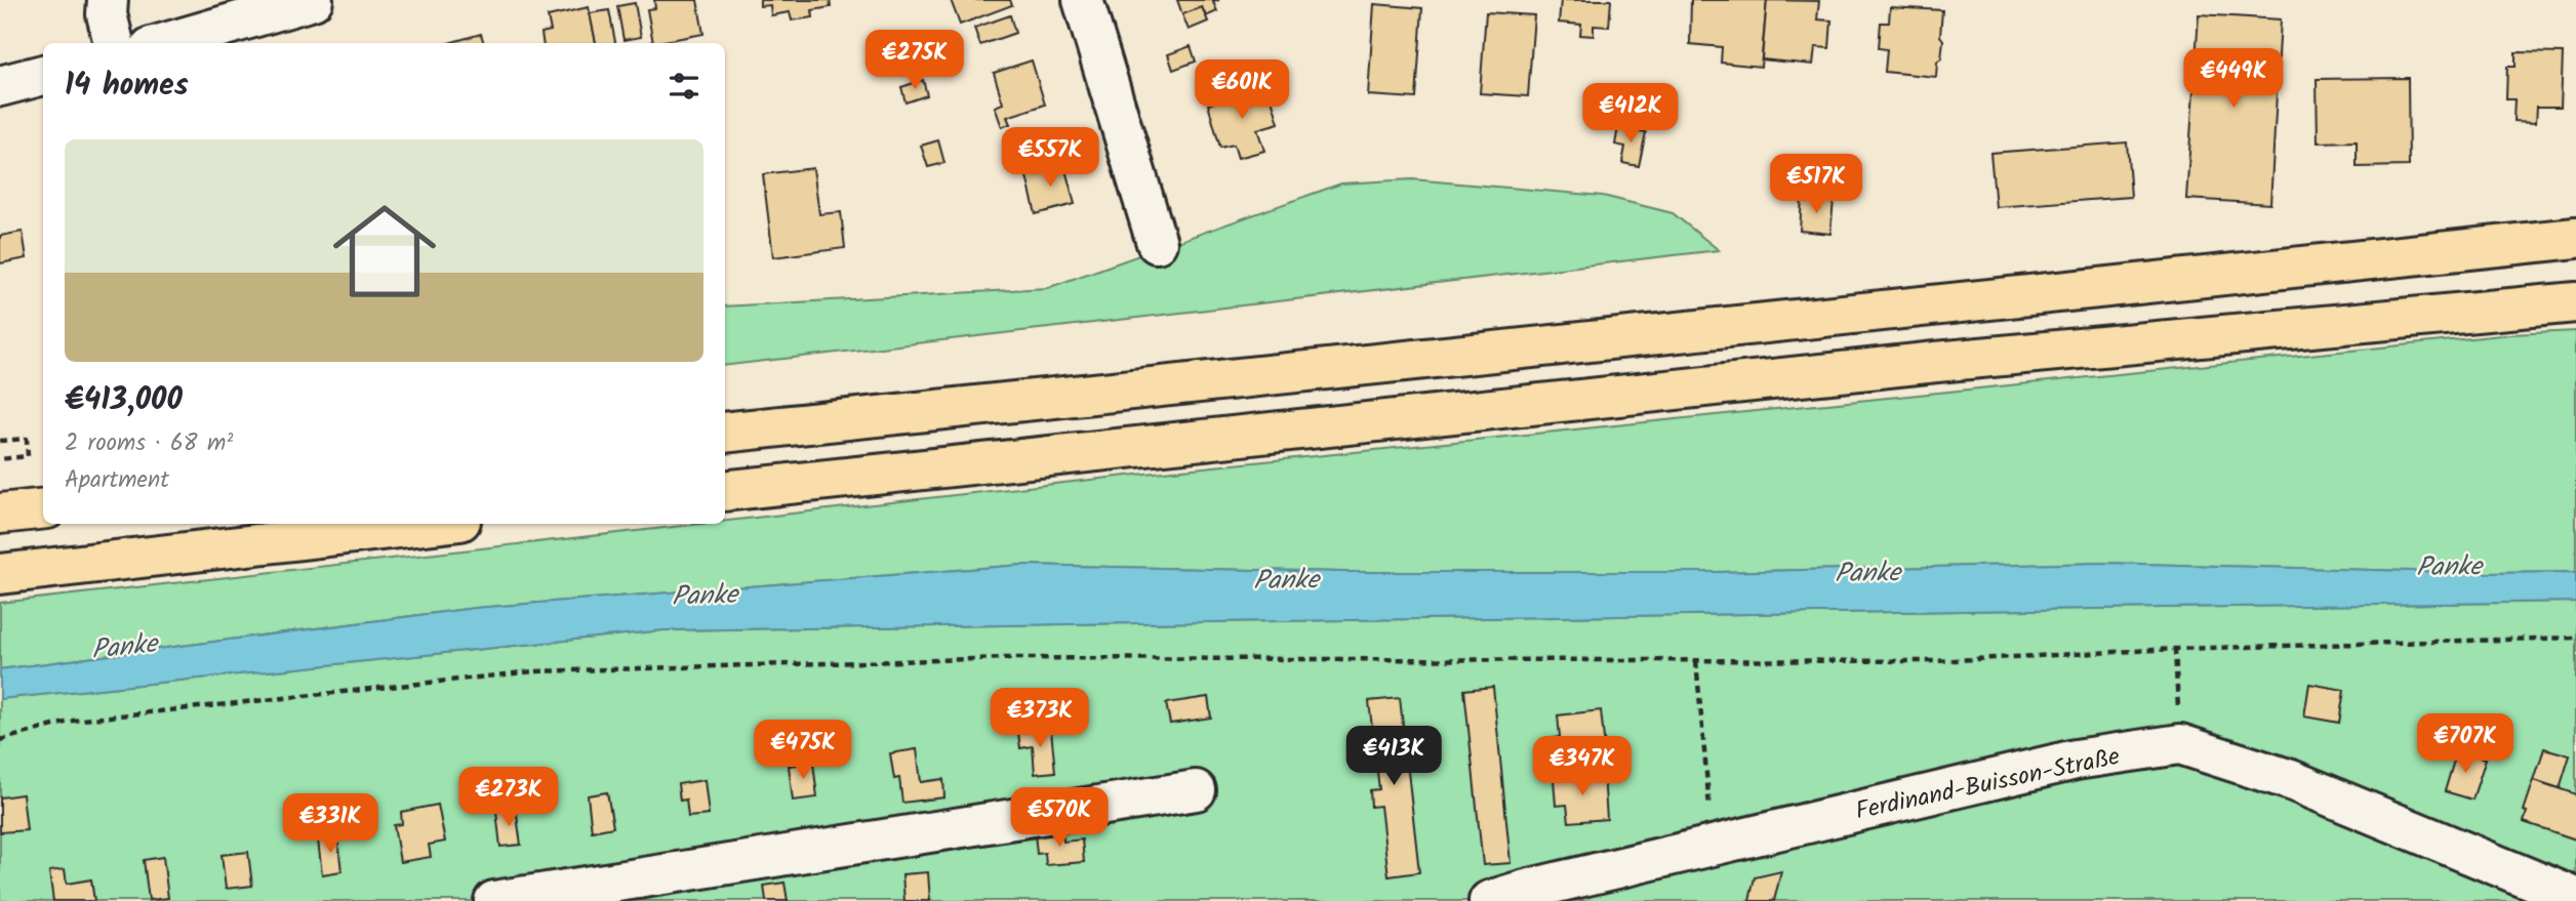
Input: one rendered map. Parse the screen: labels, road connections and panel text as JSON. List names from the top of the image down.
{
  "streets": {
    "street": ["Ferdinand-Buisson-Straße"]
  },
  "water": ["Panke"],
  "page": {
    "price": [
      "€275K",
      "€449K",
      "€601K",
      "€412K",
      "€557K",
      "€517K",
      "€373K",
      "€707K",
      "€475K",
      "€413K",
      "€347K",
      "€273K",
      "€570K",
      "€331K"
    ],
    "heading": "14 homes",
    "list": [
      {
        "name": "€413,000",
        "note": "2 rooms · 68 m² · Apartment"
      }
    ]
  }
}
